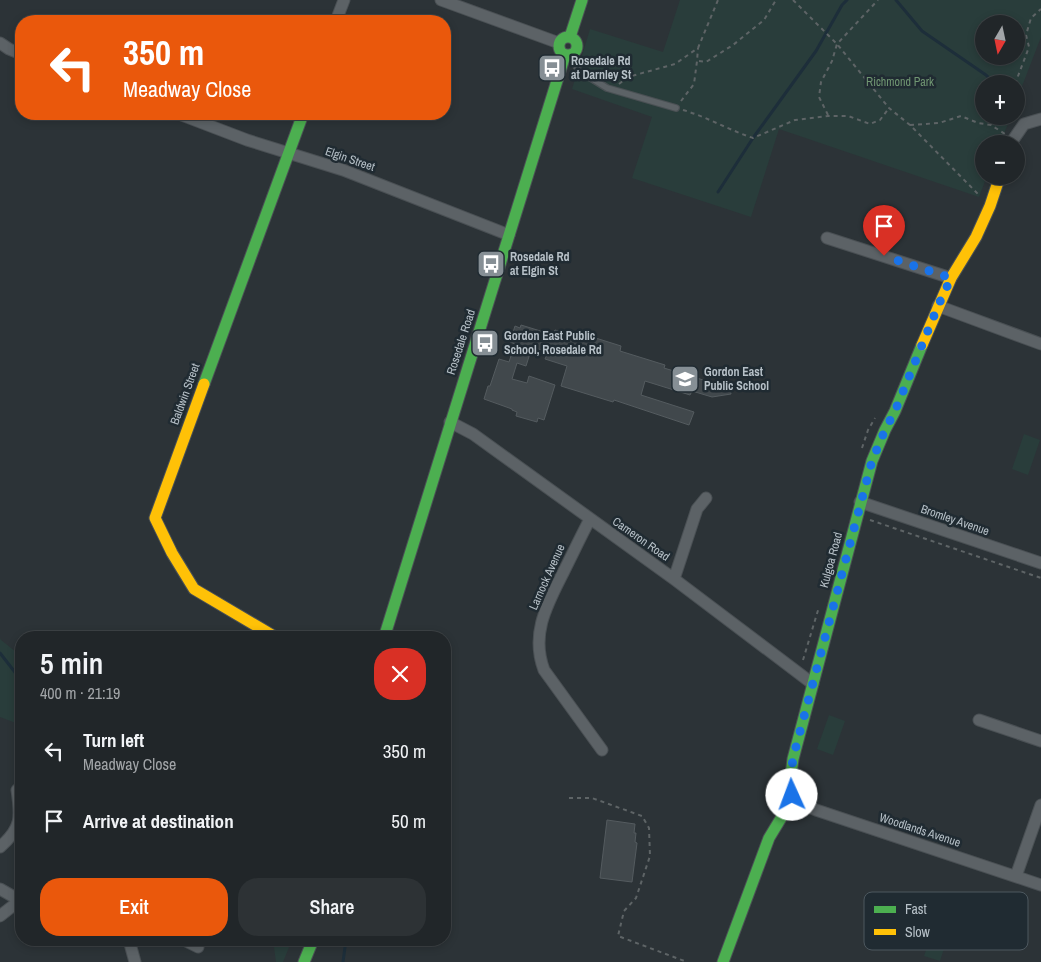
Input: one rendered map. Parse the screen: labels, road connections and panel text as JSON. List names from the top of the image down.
{
  "streets": {
    "street": [
      "Elgin Street",
      "Rosedale Road",
      "Baldwin Street",
      "Bromley Avenue",
      "Cameron Road",
      "Kulgoa Road",
      "Larnock Avenue",
      "Woodlands Avenue"
    ]
  },
  "crossings": [
    ["Elgin Street", "Rosedale Road"],
    ["Elgin Street", "Baldwin Street"],
    ["Rosedale Road", "Cameron Road"],
    ["Bromley Avenue", "Kulgoa Road"],
    ["Cameron Road", "Kulgoa Road"],
    ["Cameron Road", "Larnock Avenue"],
    ["Kulgoa Road", "Woodlands Avenue"]
  ],
  "parks": ["Richmond Park"],
  "places": {
    "bus stop": ["Rosedale Rd at Darnley St", "Rosedale Rd at Elgin St", "Gordon East Public School, Rosedale Rd"],
    "school or university": ["Gordon East Public School"]
  },
  "legend": ["Fast", "Slow"],
  "north": "bottom",
  "page": {
    "map_buttons": ["+", "−"],
    "turn": ["350 m", "Meadway Close"],
    "heading": ["5 min", "400 m · 21:19"],
    "list": [
      {
        "name": "Turn left",
        "note": "Meadway Close",
        "value": "350 m"
      },
      {
        "name": "Arrive at destination",
        "value": "50 m"
      }
    ],
    "buttons": ["Exit", "Share"]
  }
}
